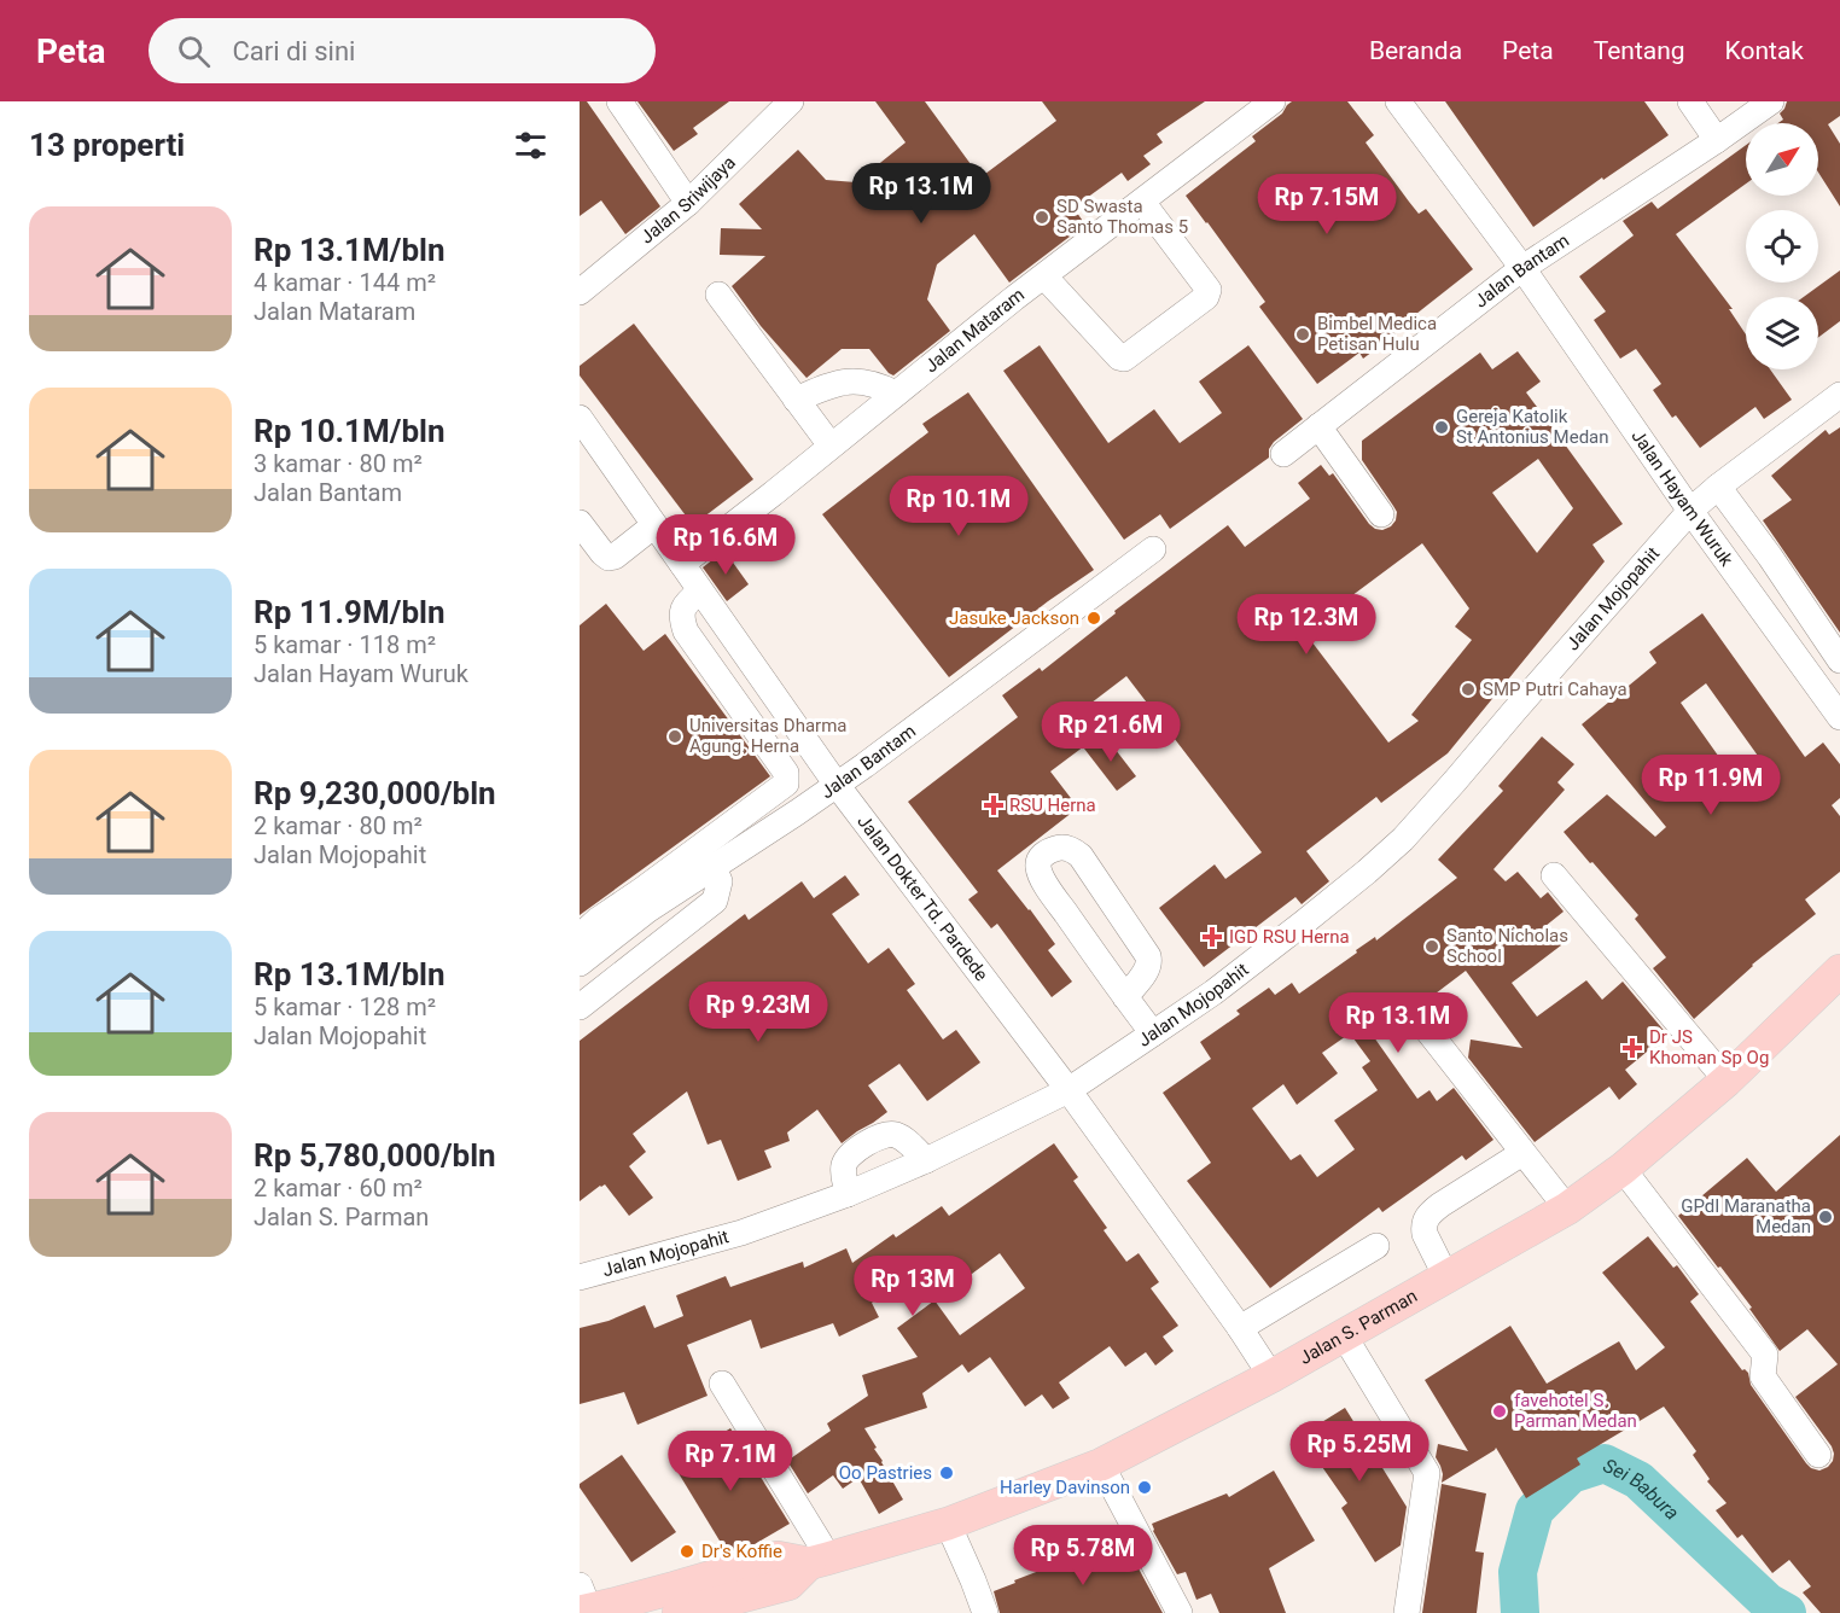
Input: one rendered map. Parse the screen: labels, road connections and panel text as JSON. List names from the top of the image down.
{
  "streets": {
    "main road": ["Jalan S. Parman"],
    "street": [
      "Jalan Sriwijaya",
      "Jalan Bantam",
      "Jalan Mataram",
      "Jalan Hayam Wuruk",
      "Jalan Mojopahit",
      "Jalan Dokter Td. Pardede"
    ]
  },
  "crossings": [
    ["Jalan Bantam", "Jalan Hayam Wuruk"],
    ["Jalan Bantam", "Jalan Dokter Td. Pardede"],
    ["Jalan Mataram", "Jalan Dokter Td. Pardede"],
    ["Jalan Hayam Wuruk", "Jalan Mojopahit"],
    ["Jalan Mojopahit", "Jalan Dokter Td. Pardede"],
    ["Jalan Dokter Td. Pardede", "Jalan S. Parman"]
  ],
  "water": ["Sei Babura"],
  "places": {
    "other": [
      "SD Swasta Santo Thomas 5",
      "Bimbel Medica Petisan Hulu",
      "Gereja Katolik St Antonius Medan",
      "Jasuke Jackson",
      "SMP Putri Cahaya",
      "Universitas Dharma Agung. Herna",
      "Santo Nicholas School",
      "GPdI Maranatha Medan",
      "favehotel S. Parman Medan",
      "Oo Pastries",
      "Harley Davinson",
      "Dr's Koffie"
    ],
    "health": ["RSU Herna", "IGD RSU Herna", "Dr JS Khoman Sp Og"]
  },
  "north": "top right",
  "page": {
    "header": "Peta",
    "search": "Cari di sini",
    "nav": [
      "Beranda",
      "Peta",
      "Tentang",
      "Kontak"
    ],
    "heading": "13 properti",
    "price": [
      "Rp 13.1M",
      "Rp 7.15M",
      "Rp 10.1M",
      "Rp 16.6M",
      "Rp 12.3M",
      "Rp 21.6M",
      "Rp 11.9M",
      "Rp 9.23M",
      "Rp 13.1M",
      "Rp 13M",
      "Rp 5.25M",
      "Rp 7.1M",
      "Rp 5.78M"
    ],
    "list": [
      {
        "name": "Rp 13.1M/bln",
        "note": "4 kamar · 144 m² · Jalan Mataram"
      },
      {
        "name": "Rp 10.1M/bln",
        "note": "3 kamar · 80 m² · Jalan Bantam"
      },
      {
        "name": "Rp 11.9M/bln",
        "note": "5 kamar · 118 m² · Jalan Hayam Wuruk"
      },
      {
        "name": "Rp 9,230,000/bln",
        "note": "2 kamar · 80 m² · Jalan Mojopahit"
      },
      {
        "name": "Rp 13.1M/bln",
        "note": "5 kamar · 128 m² · Jalan Mojopahit"
      },
      {
        "name": "Rp 5,780,000/bln",
        "note": "2 kamar · 60 m² · Jalan S. Parman"
      }
    ]
  }
}
